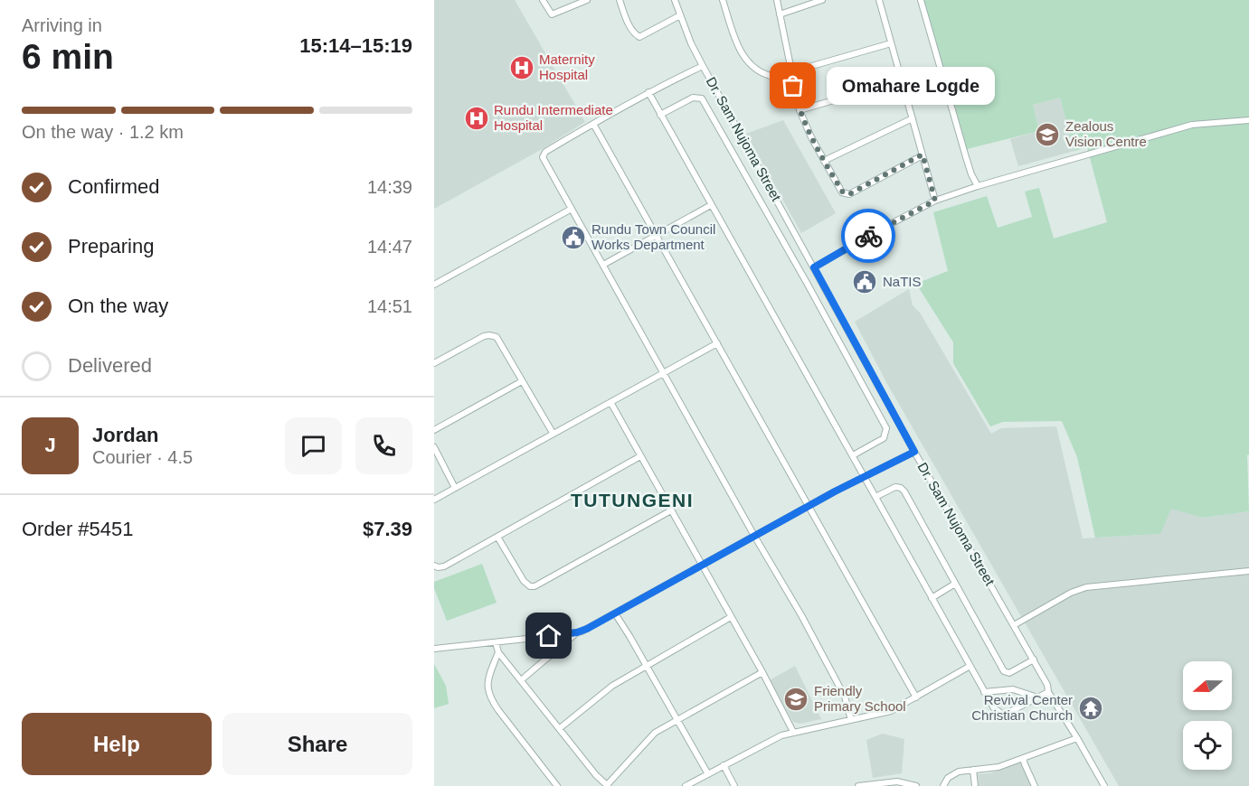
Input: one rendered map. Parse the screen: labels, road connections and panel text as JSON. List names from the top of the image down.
{
  "streets": {
    "street": ["Dr. Sam Nujoma Street"]
  },
  "districts": ["TUTUNGENI"],
  "places": {
    "hospital": ["Maternity Hospital", "Rundu Intermediate Hospital"],
    "other": ["Omahare Logde"],
    "school or university": ["Zealous Vision Centre", "Friendly Primary School"],
    "public building": ["Rundu Town Council Works Department", "NaTIS"],
    "temple": ["Revival Center Christian Church"]
  },
  "north": "left",
  "page": {
    "heading": ["6 min", "Arriving in", "15:14–15:19"],
    "panel": [
      "Jordan",
      "Courier · 4.5",
      "Order #5451",
      "$7.39"
    ],
    "bubble": "Omahare Logde",
    "bar": "On the way · 1.2 km",
    "list": [
      ["Confirmed", "14:39"],
      ["Preparing", "14:47"],
      ["On the way", "14:51"],
      "Delivered"
    ],
    "round": "J",
    "buttons": ["Help", "Share"]
  }
}
